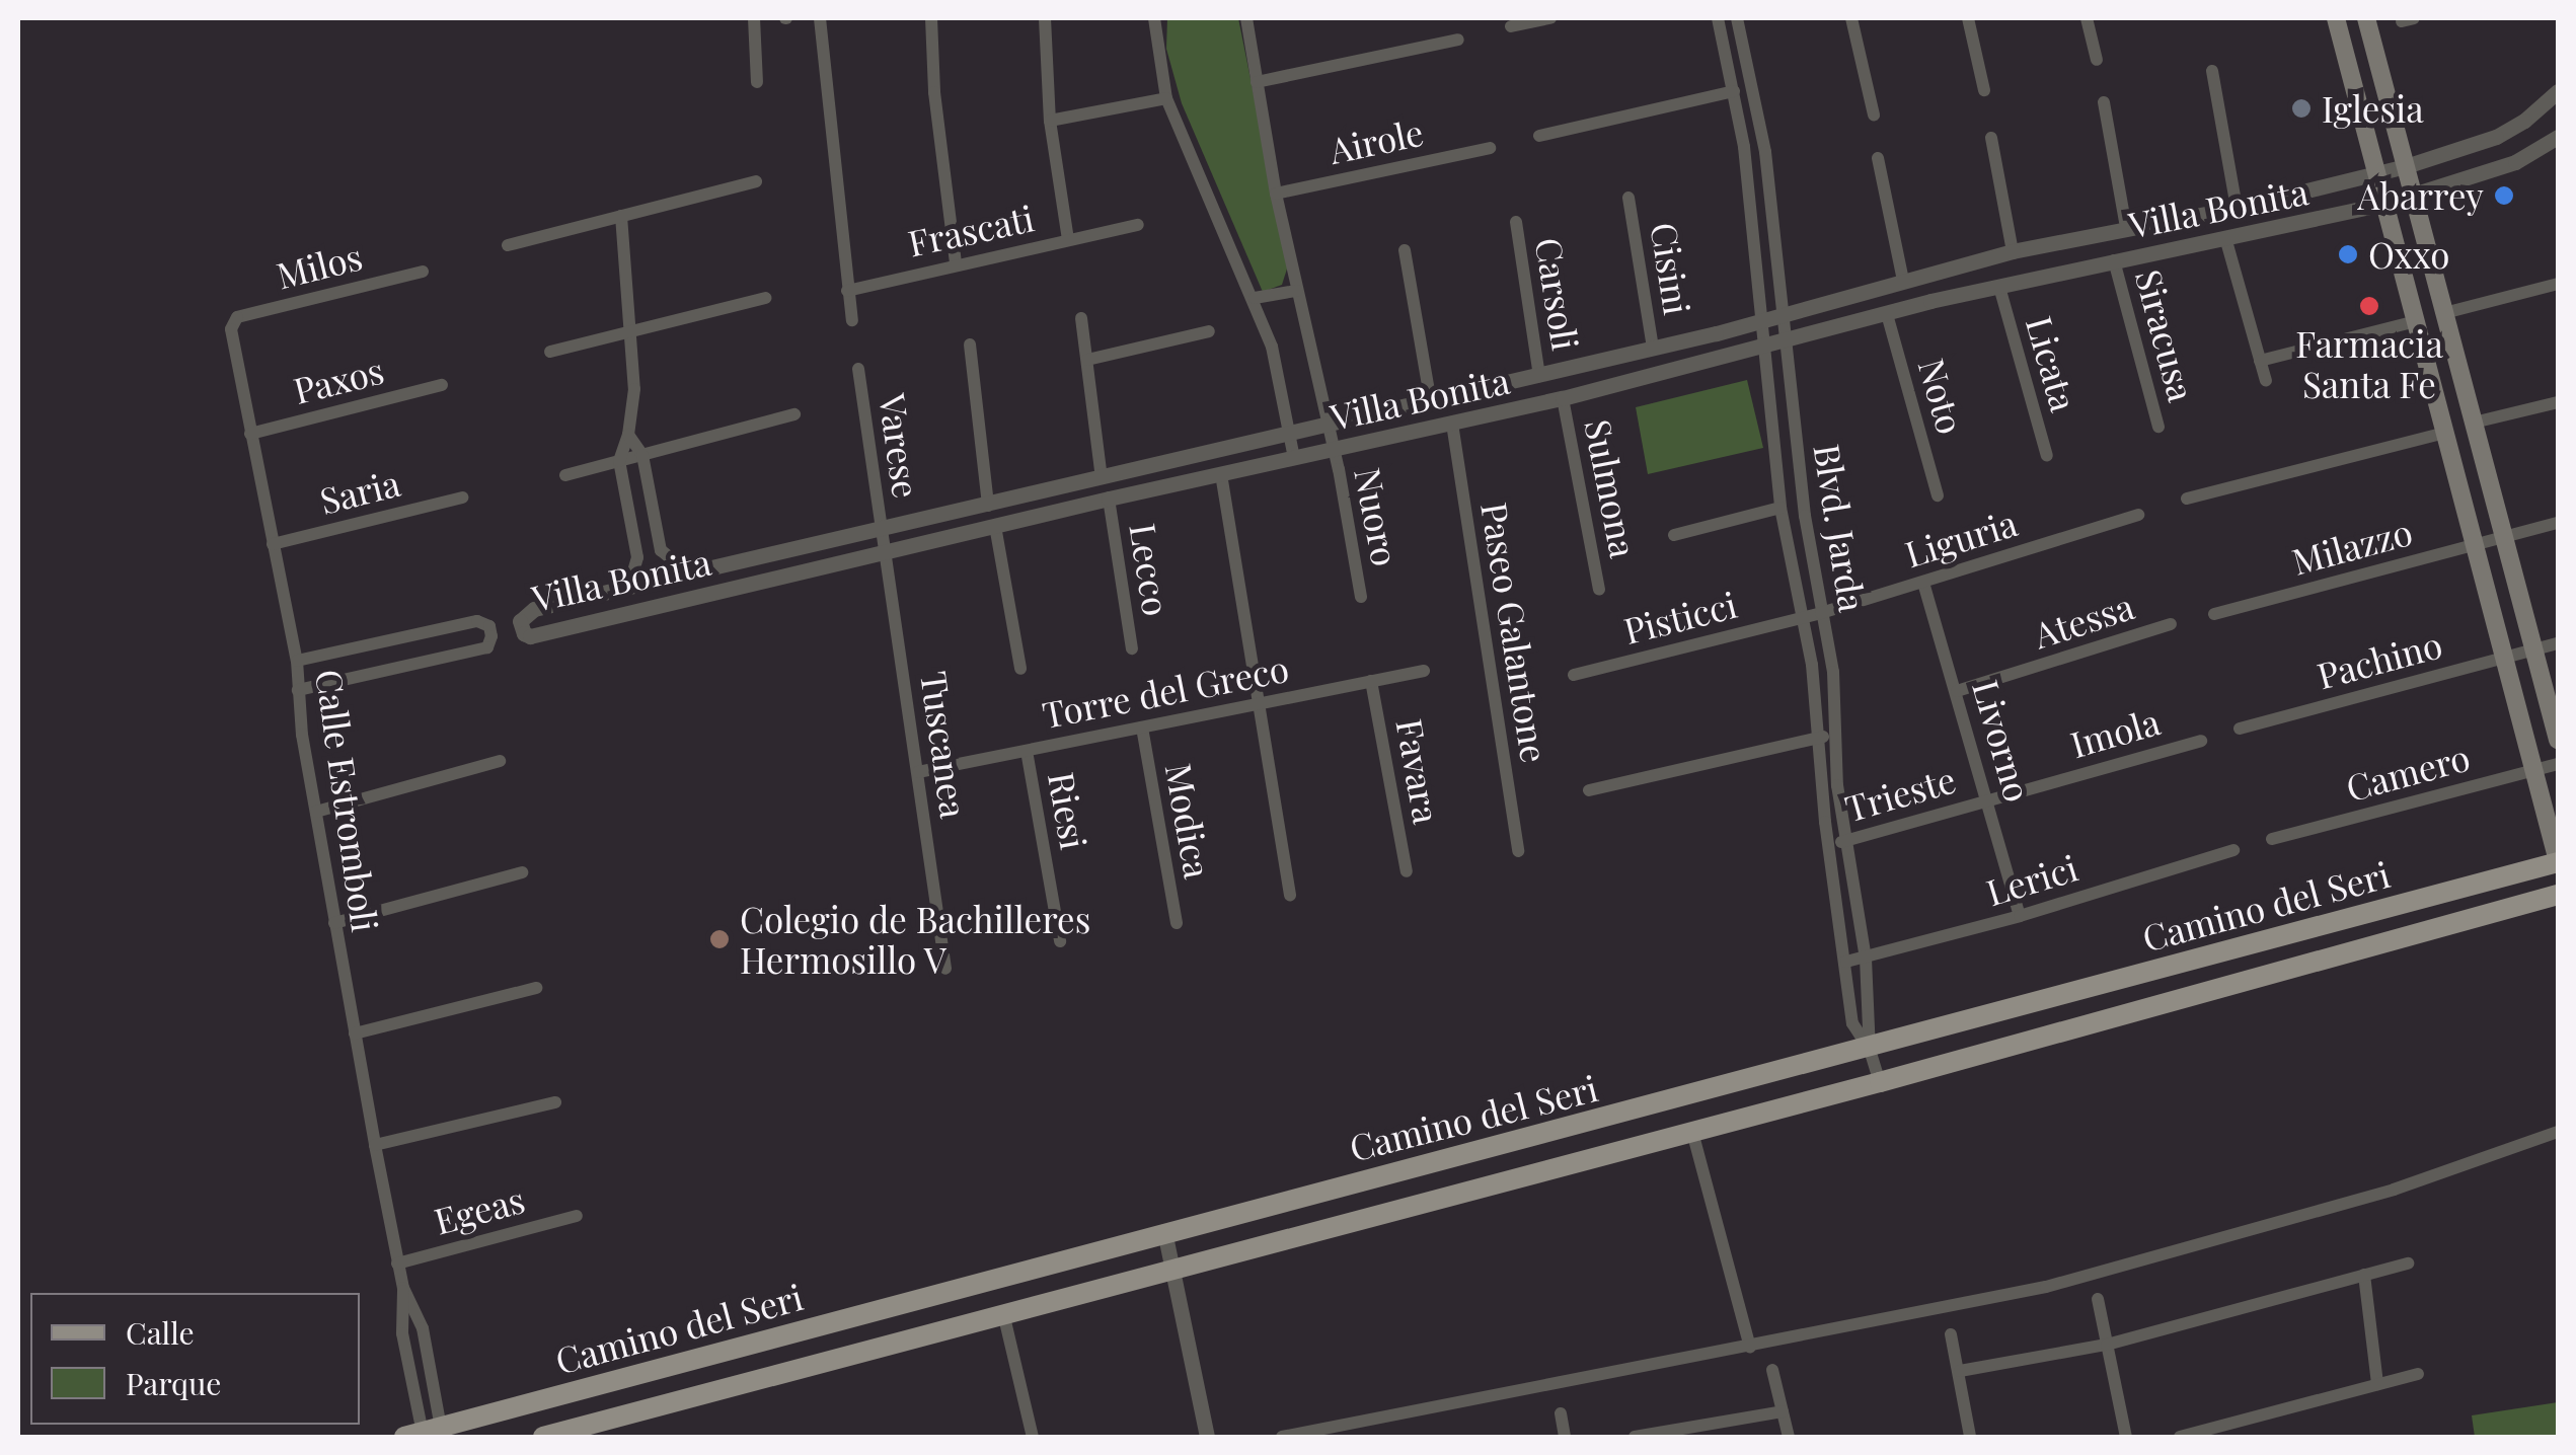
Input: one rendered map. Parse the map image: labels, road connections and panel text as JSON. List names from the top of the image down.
{
  "streets": {
    "main road": ["Camino del Seri"],
    "street": [
      "Airole",
      "Villa Bonita",
      "Frascati",
      "Milos",
      "Cisini",
      "Carsoli",
      "Siracusa",
      "Licata",
      "Paxos",
      "Noto",
      "Varese",
      "Sulmona",
      "Saria",
      "Nuoro",
      "Blvd. Jarda",
      "Liguria",
      "Milazzo",
      "Lecco",
      "Pisticci",
      "Atessa",
      "Paseo Galantone",
      "Pachino",
      "Torre del Greco",
      "Imola",
      "Livorno",
      "Tuscanea",
      "Favara",
      "Camero",
      "Trieste",
      "Calle Estromboli",
      "Riesi",
      "Modica",
      "Lerici",
      "Egeas"
    ]
  },
  "crossings": [
    ["Airole", "Nuoro"],
    ["Villa Bonita", "Cisini"],
    ["Villa Bonita", "Carsoli"],
    ["Villa Bonita", "Siracusa"],
    ["Villa Bonita", "Licata"],
    ["Villa Bonita", "Noto"],
    ["Villa Bonita", "Varese"],
    ["Villa Bonita", "Sulmona"],
    ["Villa Bonita", "Nuoro"],
    ["Villa Bonita", "Blvd. Jarda"],
    ["Villa Bonita", "Lecco"],
    ["Villa Bonita", "Paseo Galantone"],
    ["Villa Bonita", "Tuscanea"],
    ["Villa Bonita", "Calle Estromboli"],
    ["Milos", "Calle Estromboli"],
    ["Paxos", "Calle Estromboli"],
    ["Varese", "Tuscanea"],
    ["Saria", "Calle Estromboli"],
    ["Blvd. Jarda", "Liguria"],
    ["Blvd. Jarda", "Pisticci"],
    ["Blvd. Jarda", "Trieste"],
    ["Blvd. Jarda", "Lerici"],
    ["Blvd. Jarda", "Camino del Seri"],
    ["Liguria", "Pisticci"],
    ["Liguria", "Livorno"],
    ["Atessa", "Livorno"],
    ["Torre del Greco", "Tuscanea"],
    ["Torre del Greco", "Favara"],
    ["Torre del Greco", "Riesi"],
    ["Torre del Greco", "Modica"],
    ["Imola", "Livorno"],
    ["Imola", "Trieste"],
    ["Livorno", "Trieste"],
    ["Livorno", "Lerici"],
    ["Calle Estromboli", "Egeas"]
  ],
  "places": [
    "Iglesia",
    "Abarrey",
    "Oxxo",
    "Farmacia Santa Fe",
    "Colegio de Bachilleres Hermosillo V"
  ],
  "legend": ["Calle", "Parque"]
}
